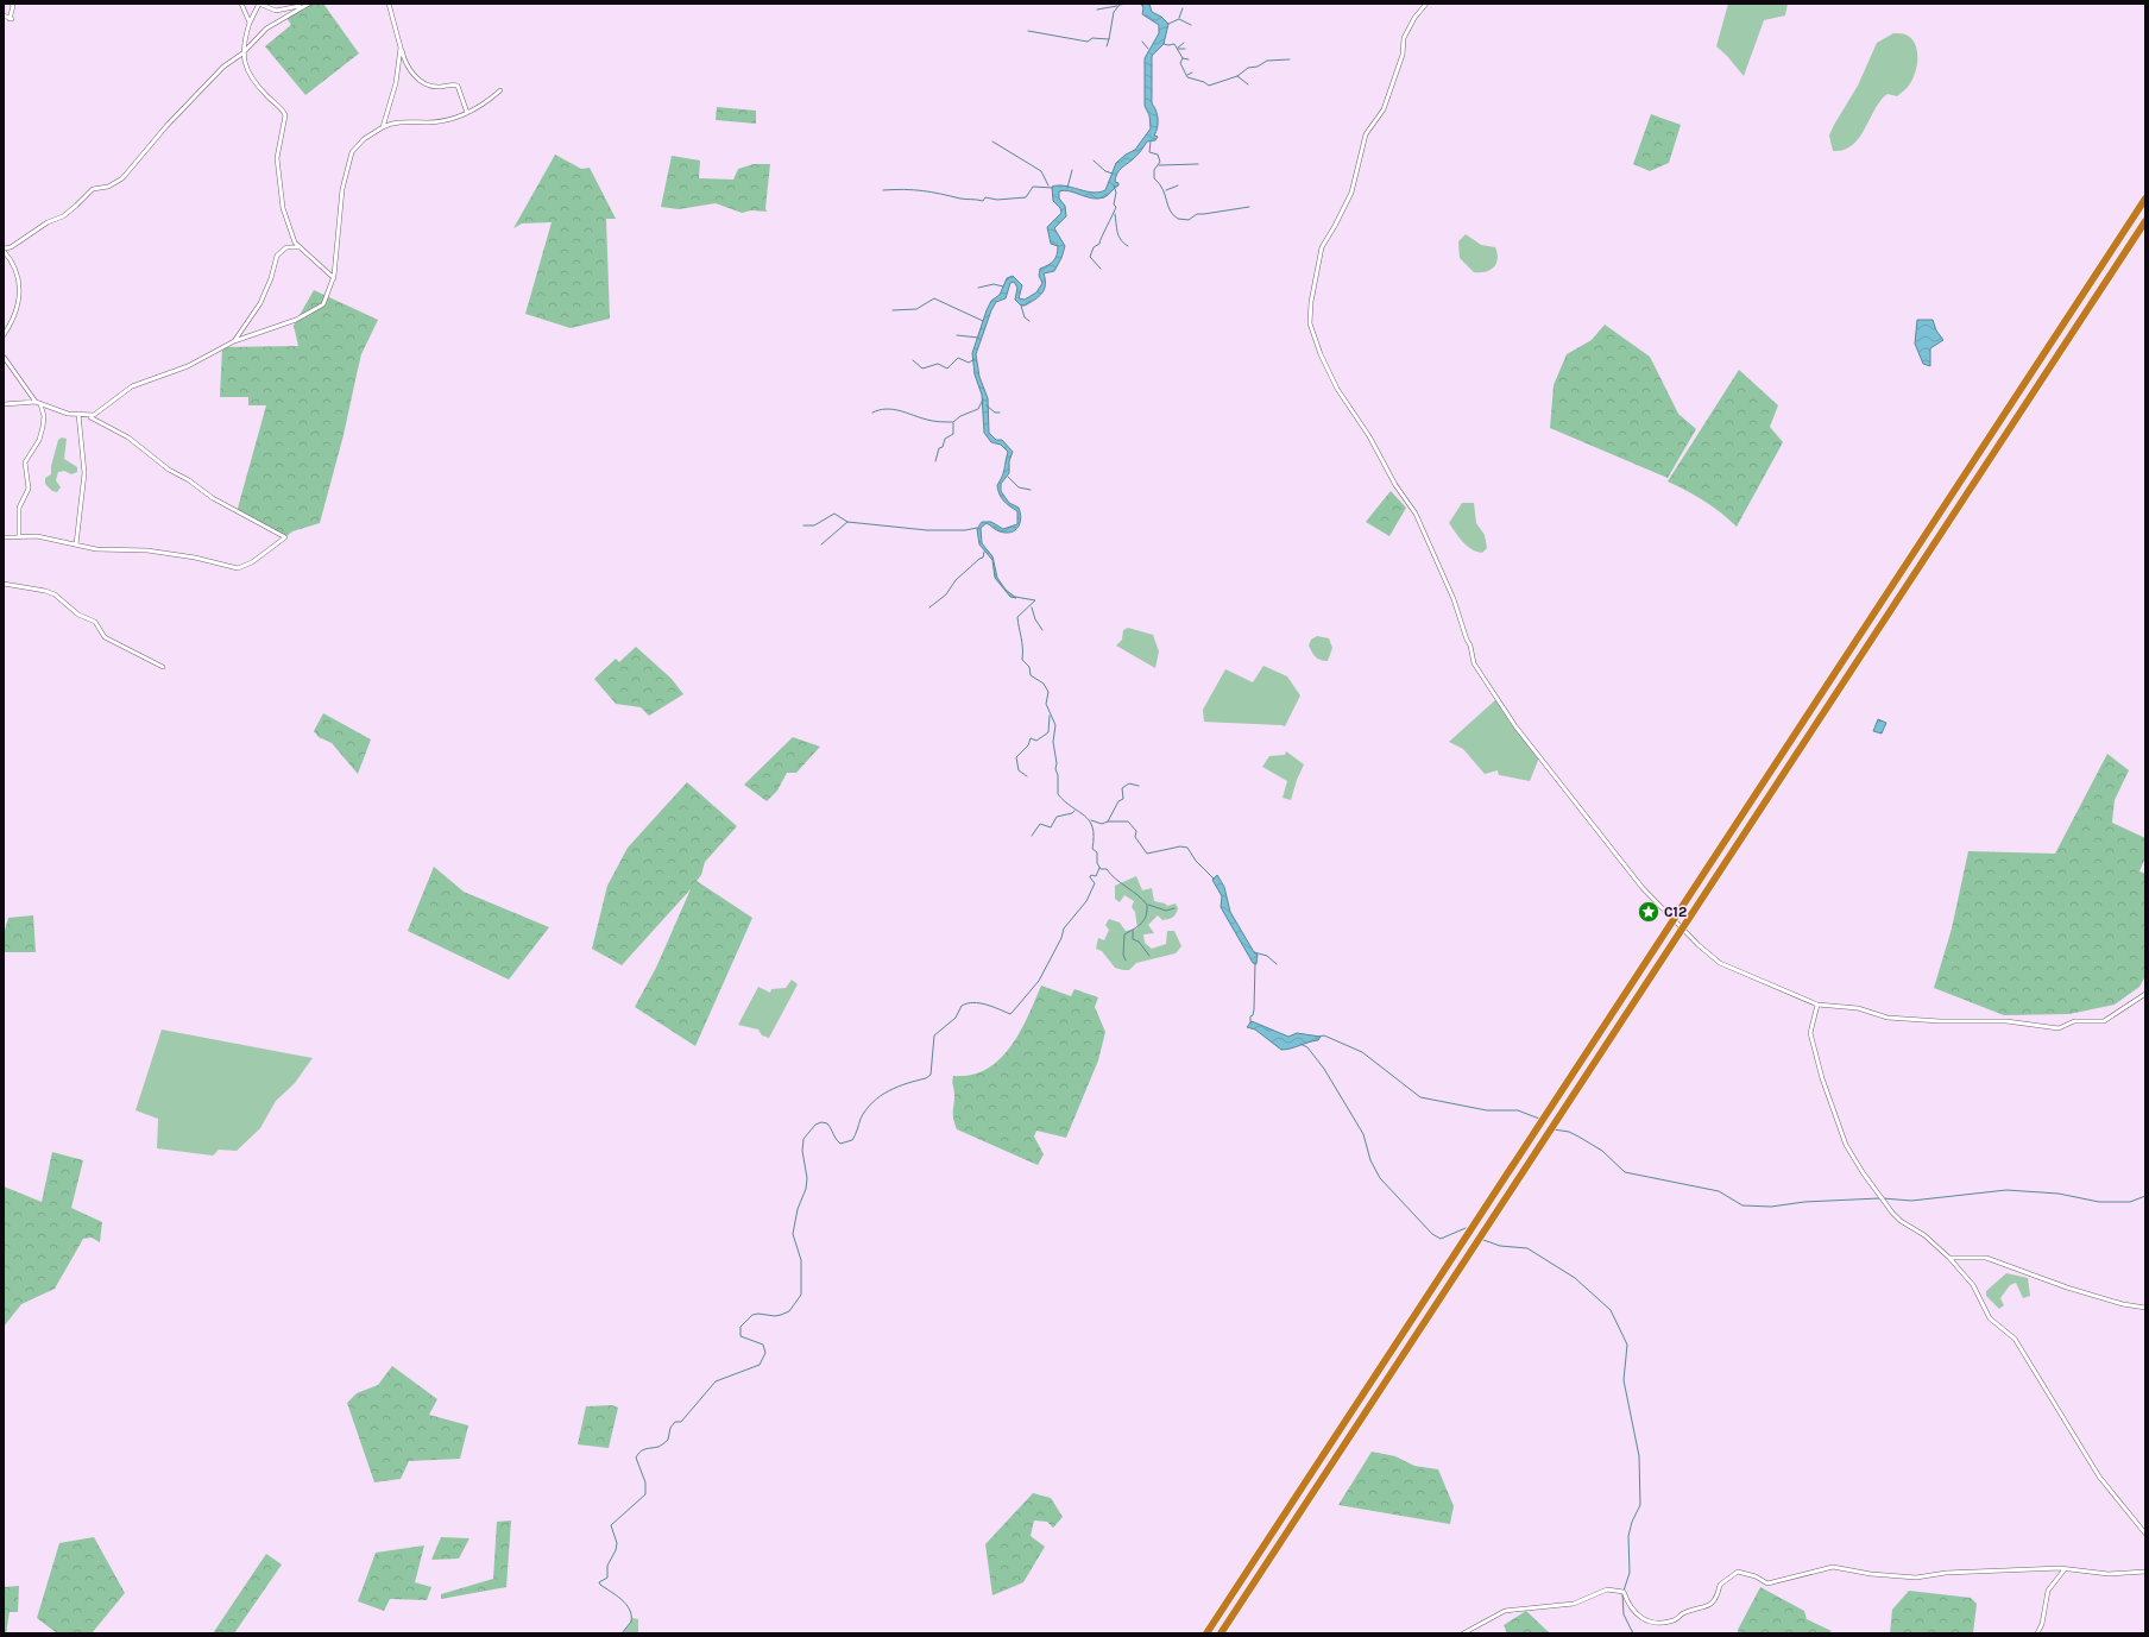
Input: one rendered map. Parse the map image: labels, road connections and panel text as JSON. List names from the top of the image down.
{
  "places": {
    "place": ["C12"]
  }
}
